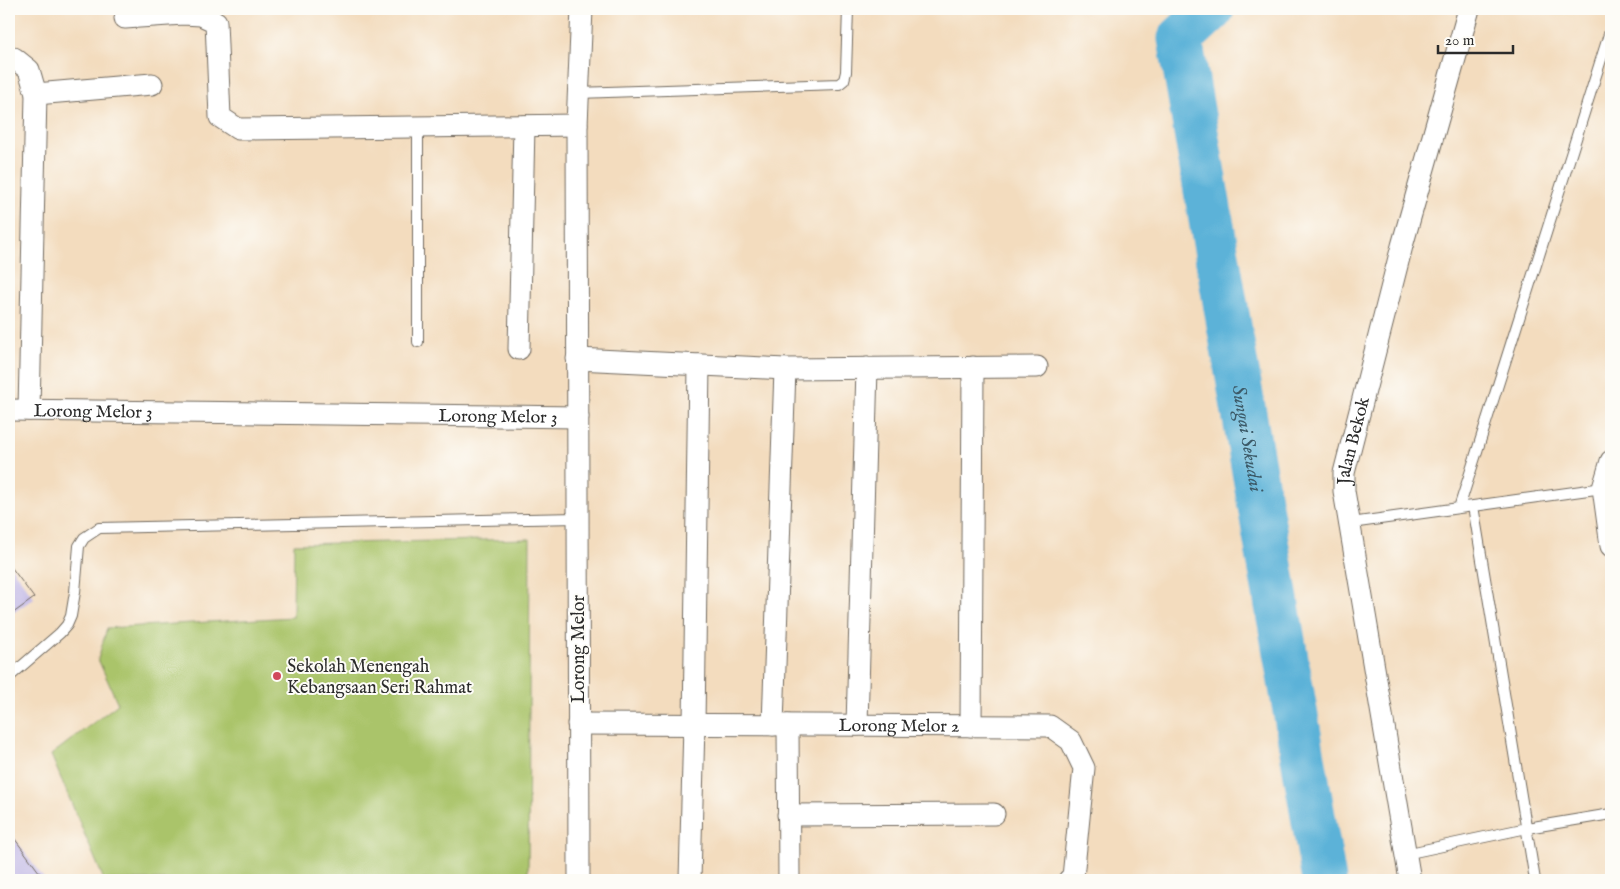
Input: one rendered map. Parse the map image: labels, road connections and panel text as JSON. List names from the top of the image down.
{
  "streets": {
    "street": [
      "Lorong Melor 3",
      "Jalan Bekok",
      "Lorong Melor",
      "Lorong Melor 2"
    ]
  },
  "crossings": [
    ["Lorong Melor 3", "Lorong Melor"],
    ["Lorong Melor", "Lorong Melor 2"]
  ],
  "water": ["Sungai Sekudai"],
  "places": ["Sekolah Menengah Kebangsaan Seri Rahmat"],
  "scale_bar": "20 m"
}
